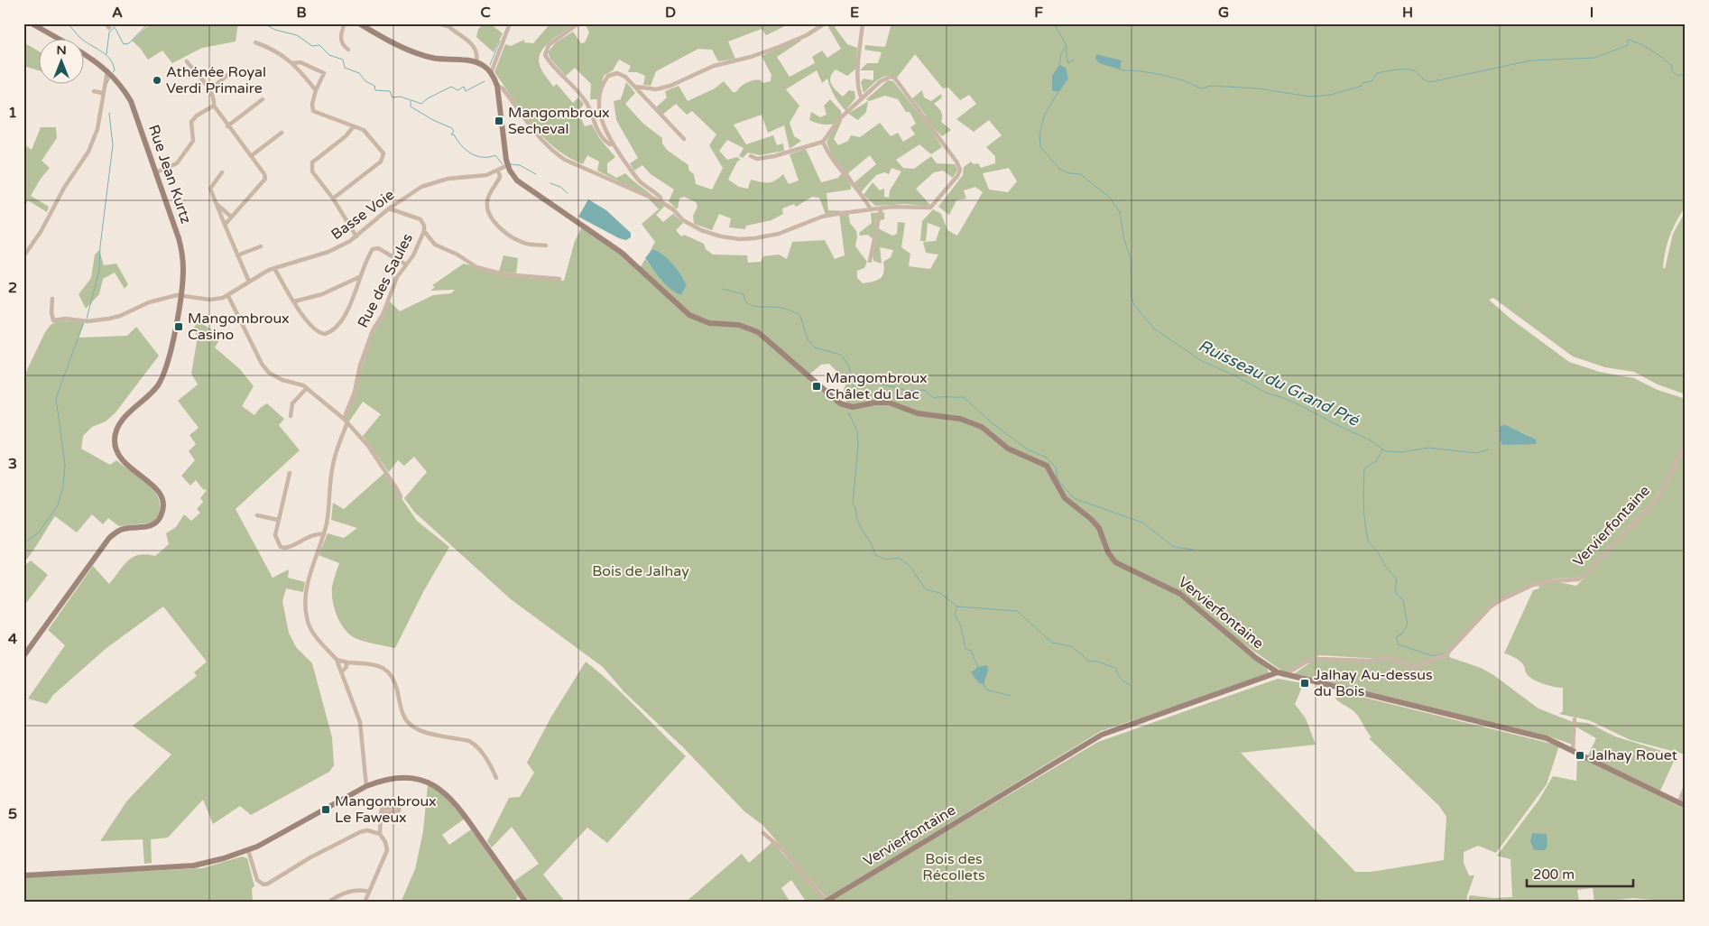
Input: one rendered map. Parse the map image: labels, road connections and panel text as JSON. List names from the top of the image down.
{
  "streets": {
    "main road": ["Rue Jean Kurtz", "Vervierfontaine"],
    "street": ["Basse Voie", "Rue des Saules"]
  },
  "crossings": [
    ["Rue Jean Kurtz", "Basse Voie"],
    ["Basse Voie", "Rue des Saules"],
    ["Basse Voie", "Vervierfontaine"]
  ],
  "water": ["Ruisseau du Grand Pré"],
  "parks": ["Bois de Jalhay", "Bois des Récollets"],
  "places": {
    "other": ["Athénée Royal Verdi Primaire"],
    "transit": [
      "Mangombroux Secheval",
      "Mangombroux Casino",
      "Mangombroux Châlet du Lac",
      "Jalhay Au-dessus du Bois",
      "Jalhay Rouet",
      "Mangombroux Le Faweux"
    ]
  },
  "scale_bar": "200 m",
  "north": "top",
  "grid": {
    "columns": [
      "A",
      "B",
      "C",
      "D",
      "E",
      "F",
      "G",
      "H",
      "I"
    ],
    "rows": [
      "1",
      "2",
      "3",
      "4",
      "5"
    ]
  }
}
